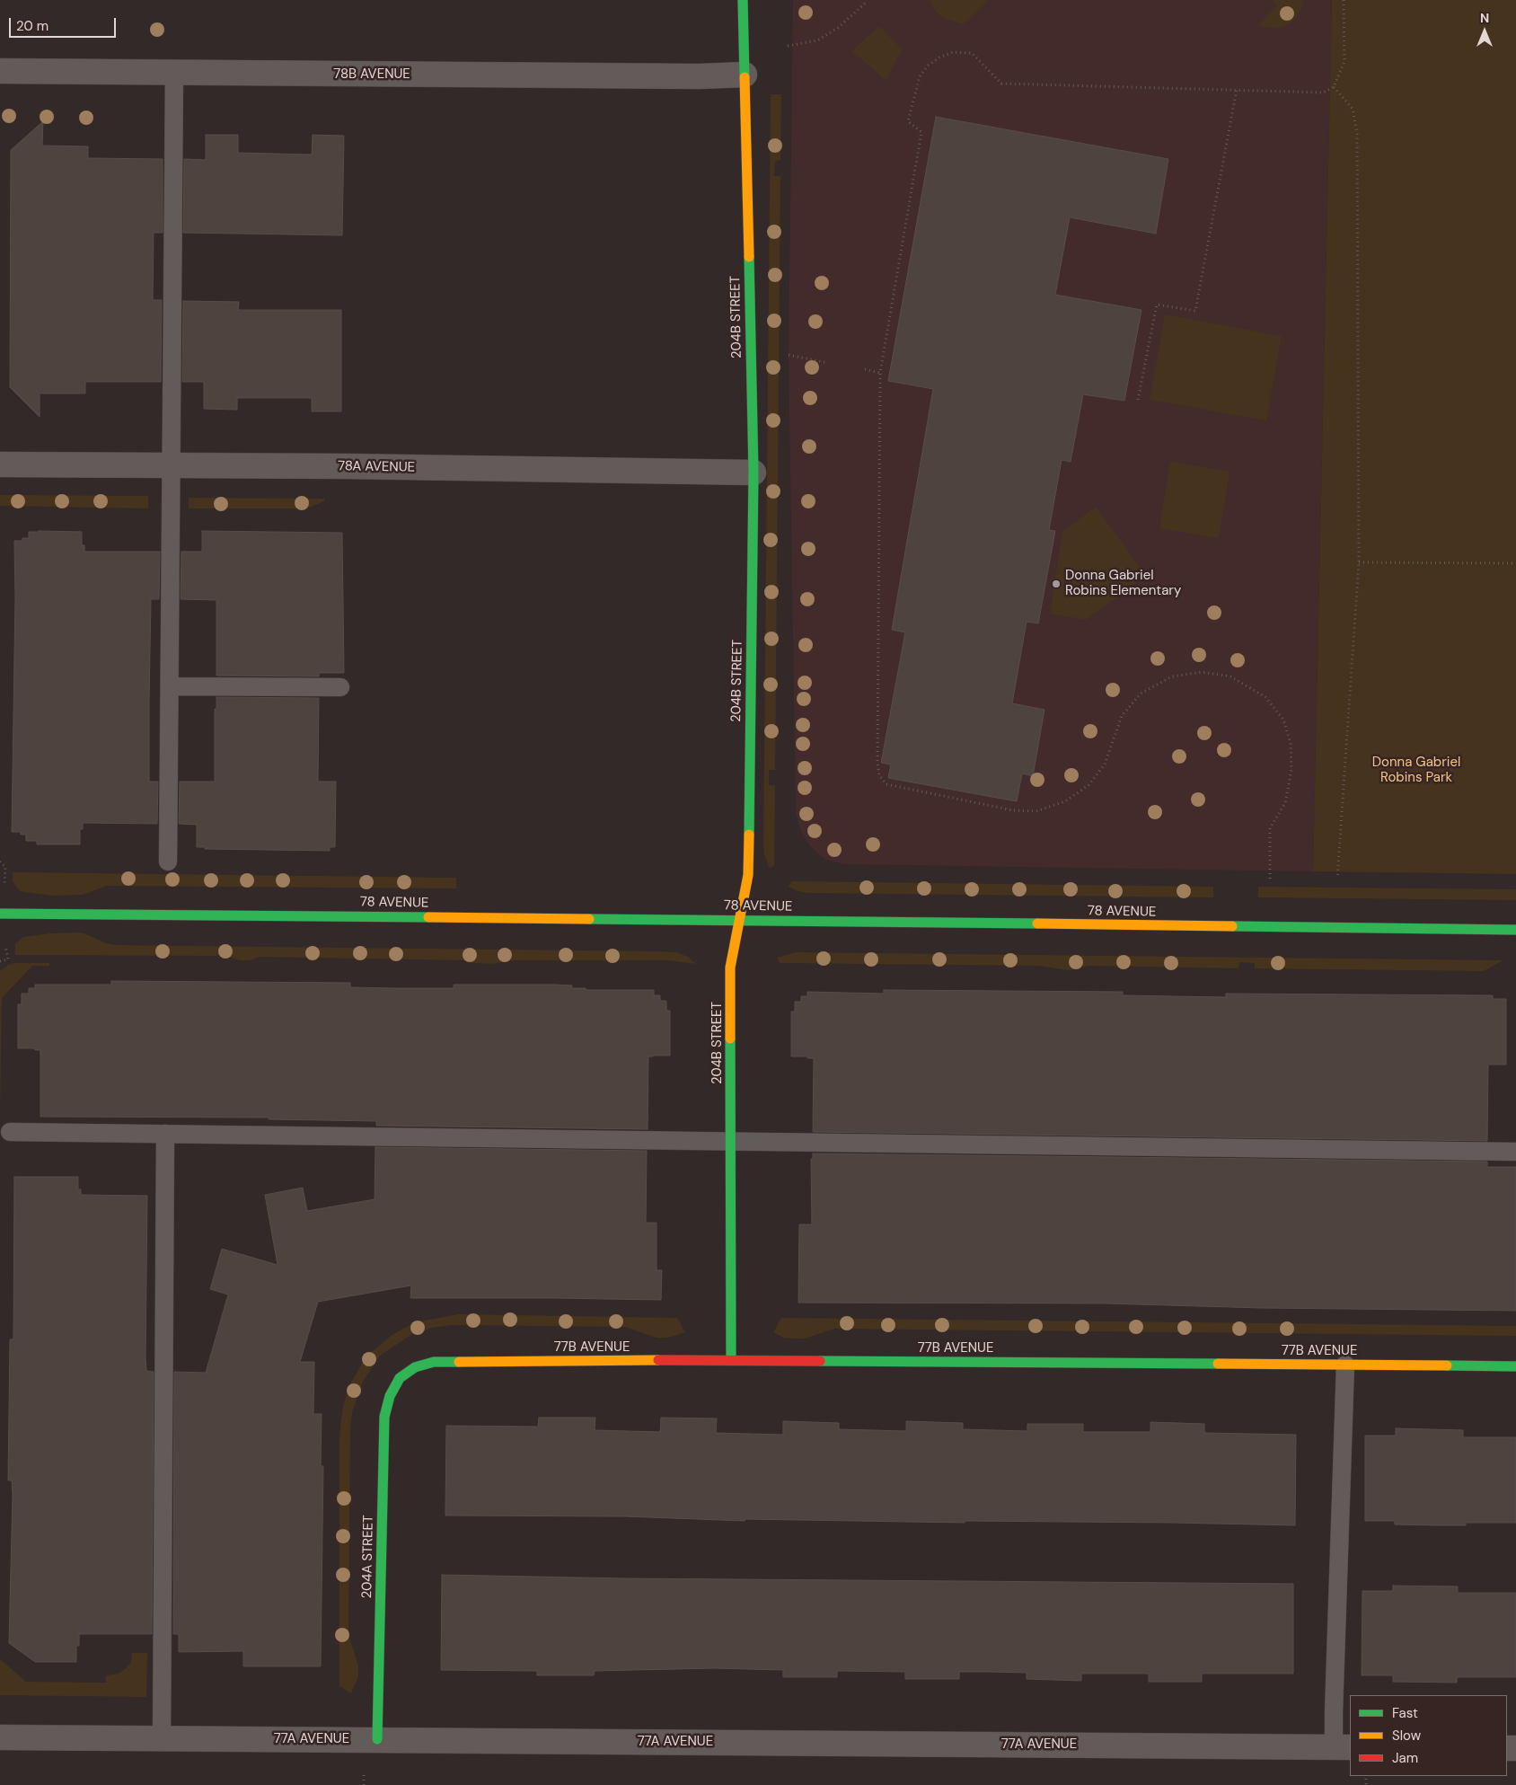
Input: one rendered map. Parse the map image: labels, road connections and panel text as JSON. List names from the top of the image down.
{
  "streets": {
    "street": [
      "78B AVENUE",
      "204B STREET",
      "78A AVENUE",
      "78 AVENUE",
      "77B AVENUE",
      "204A STREET",
      "77A AVENUE"
    ]
  },
  "crossings": [
    ["78B AVENUE", "204B STREET"],
    ["204B STREET", "78A AVENUE"],
    ["204B STREET", "78 AVENUE"],
    ["204B STREET", "77B AVENUE"],
    ["77B AVENUE", "204A STREET"],
    ["204A STREET", "77A AVENUE"]
  ],
  "parks": ["Donna Gabriel Robins Park"],
  "places": ["Donna Gabriel Robins Elementary"],
  "legend": ["Fast", "Slow", "Jam"],
  "scale_bar": "20 m",
  "north": "top"
}
